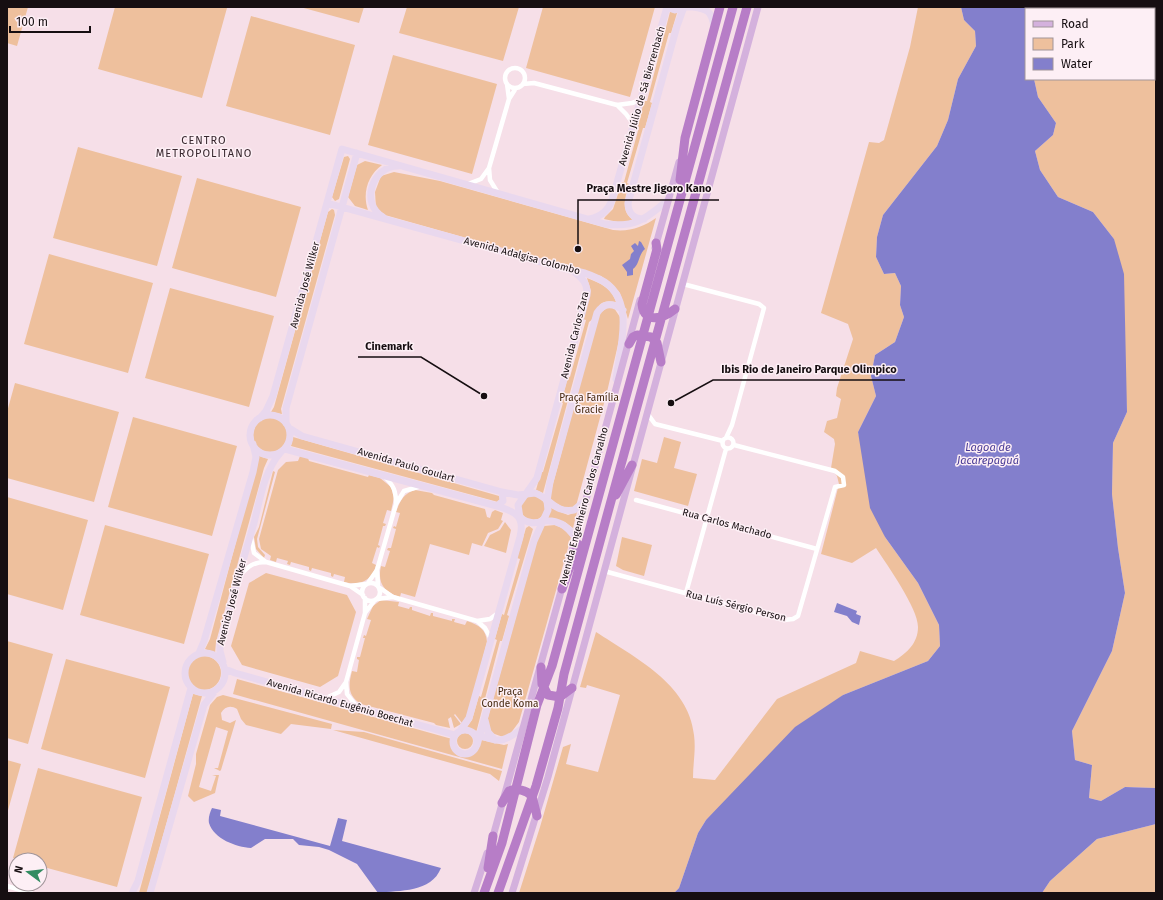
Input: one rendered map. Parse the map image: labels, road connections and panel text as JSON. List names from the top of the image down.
{
  "streets": {
    "highway": ["Avenida Engenheiro Carlos Carvalho"],
    "street": [
      "Avenida Júlio de Sá Bierrenbach",
      "Avenida Adalgisa Colombo",
      "Avenida José Wilker",
      "Avenida Carlos Zara",
      "Avenida Paulo Goulart",
      "Rua Carlos Machado",
      "Rua Luís Sérgio Person",
      "Avenida Ricardo Eugênio Boechat"
    ]
  },
  "crossings": [
    ["Avenida Adalgisa Colombo", "Avenida José Wilker"],
    ["Avenida Adalgisa Colombo", "Avenida Carlos Zara"],
    ["Avenida Adalgisa Colombo", "Avenida Engenheiro Carlos Carvalho"],
    ["Avenida José Wilker", "Avenida Paulo Goulart"],
    ["Avenida José Wilker", "Avenida Ricardo Eugênio Boechat"],
    ["Avenida Carlos Zara", "Avenida Paulo Goulart"],
    ["Rua Carlos Machado", "Rua Luís Sérgio Person"]
  ],
  "districts": ["CENTRO METROPOLITANO"],
  "water": ["Lagoa de Jacarepaguá"],
  "parks": ["Praça Família Gracie", "Praça Conde Koma"],
  "places": ["Praça Mestre Jigoro Kano", "Cinemark", "Ibis Rio de Janeiro Parque Olimpico"],
  "legend": ["Road", "Park", "Water"],
  "scale_bar": "100 m",
  "north": "left"
}
